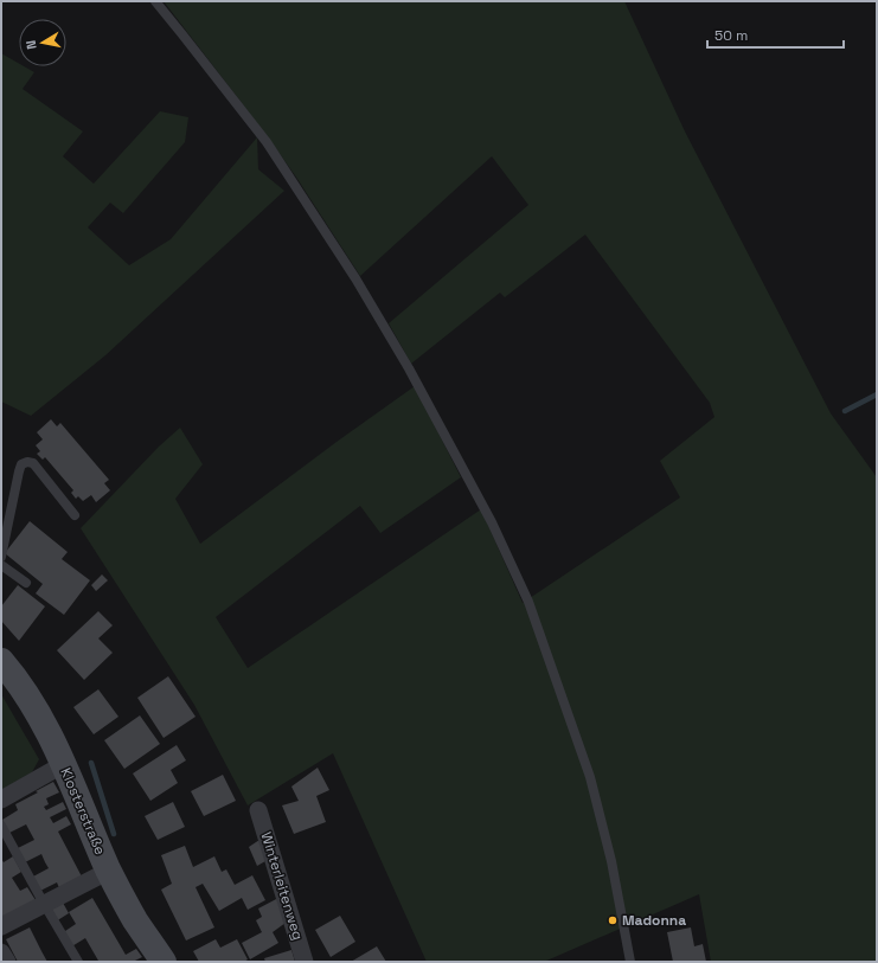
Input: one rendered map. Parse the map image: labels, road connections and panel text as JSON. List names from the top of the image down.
{
  "streets": {
    "street": ["Klosterstraße", "Winterleitenweg"]
  },
  "places": ["Madonna"],
  "scale_bar": "50 m",
  "north": "left"
}
